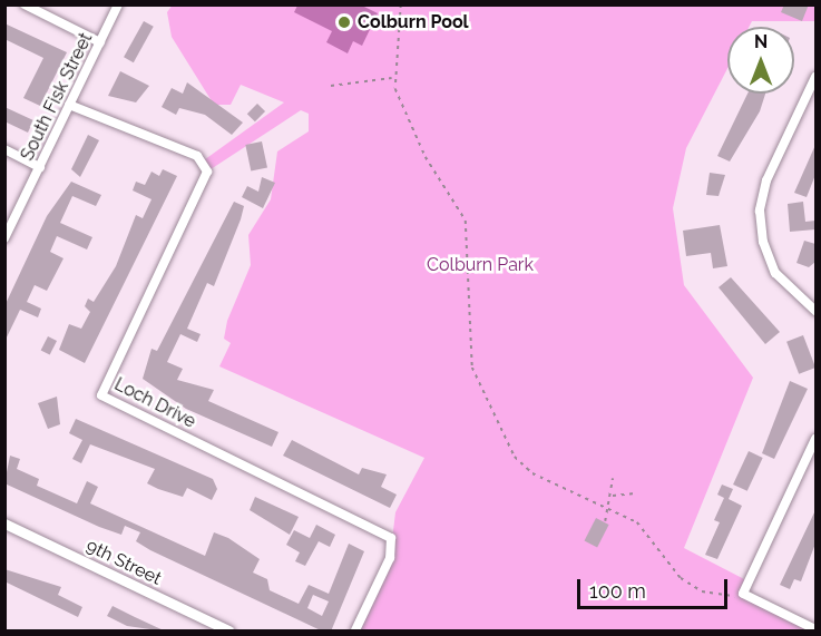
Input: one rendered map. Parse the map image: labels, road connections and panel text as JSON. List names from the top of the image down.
{
  "streets": {
    "street": ["South Fisk Street", "Loch Drive", "9th Street"]
  },
  "crossings": [
    ["South Fisk Street", "Loch Drive"]
  ],
  "parks": ["Colburn Park"],
  "places": ["Colburn Pool"],
  "scale_bar": "100 m",
  "north": "top"
}
